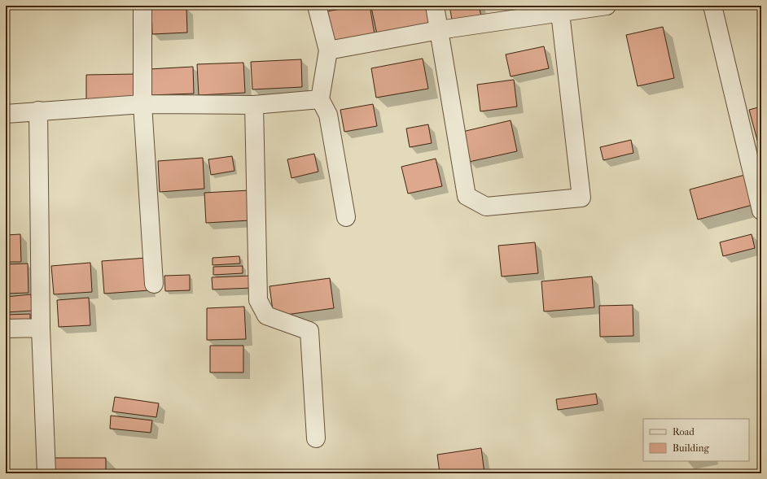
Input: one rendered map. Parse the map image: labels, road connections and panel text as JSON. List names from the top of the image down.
{
  "legend": ["Road", "Building"]
}
